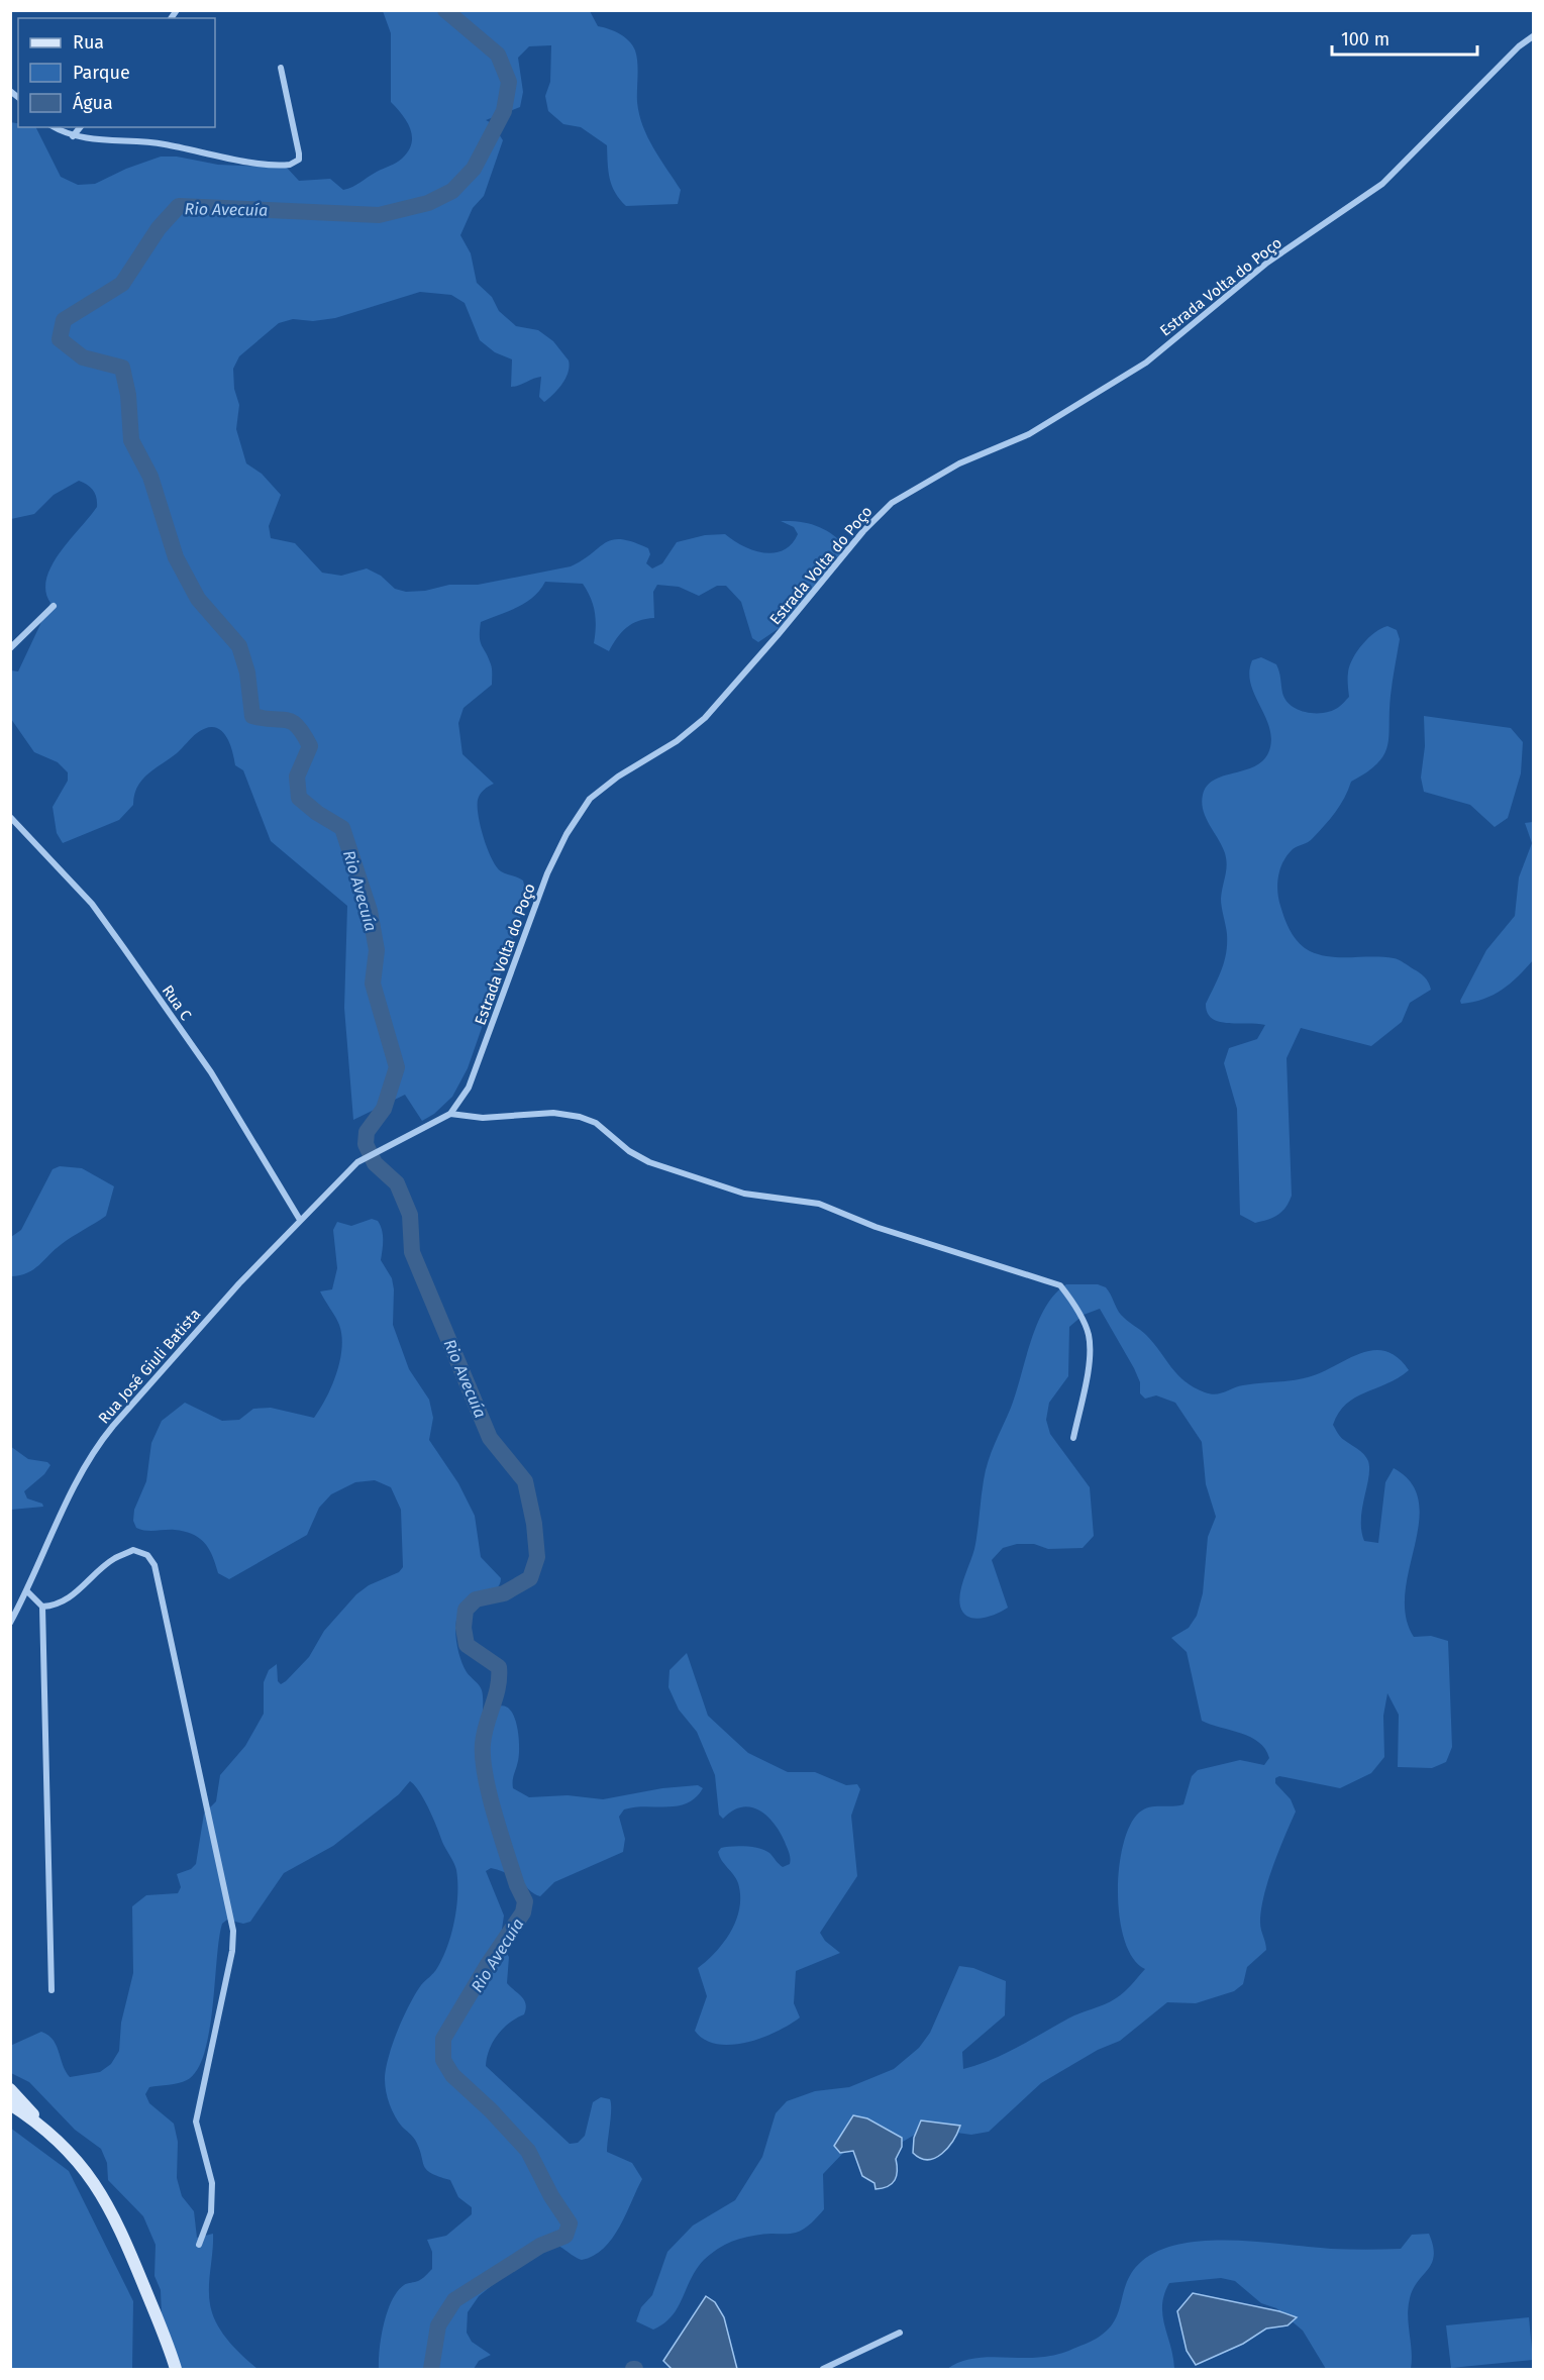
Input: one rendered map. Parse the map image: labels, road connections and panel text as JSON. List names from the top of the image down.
{
  "streets": {
    "street": ["Estrada Volta do Poço", "Rua C", "Rua José Giuli Batista"]
  },
  "crossings": [
    ["Estrada Volta do Poço", "Rua José Giuli Batista"],
    ["Rua C", "Rua José Giuli Batista"]
  ],
  "water": ["Rio Avecuía"],
  "legend": ["Rua", "Parque", "Água"],
  "scale_bar": "100 m"
}
